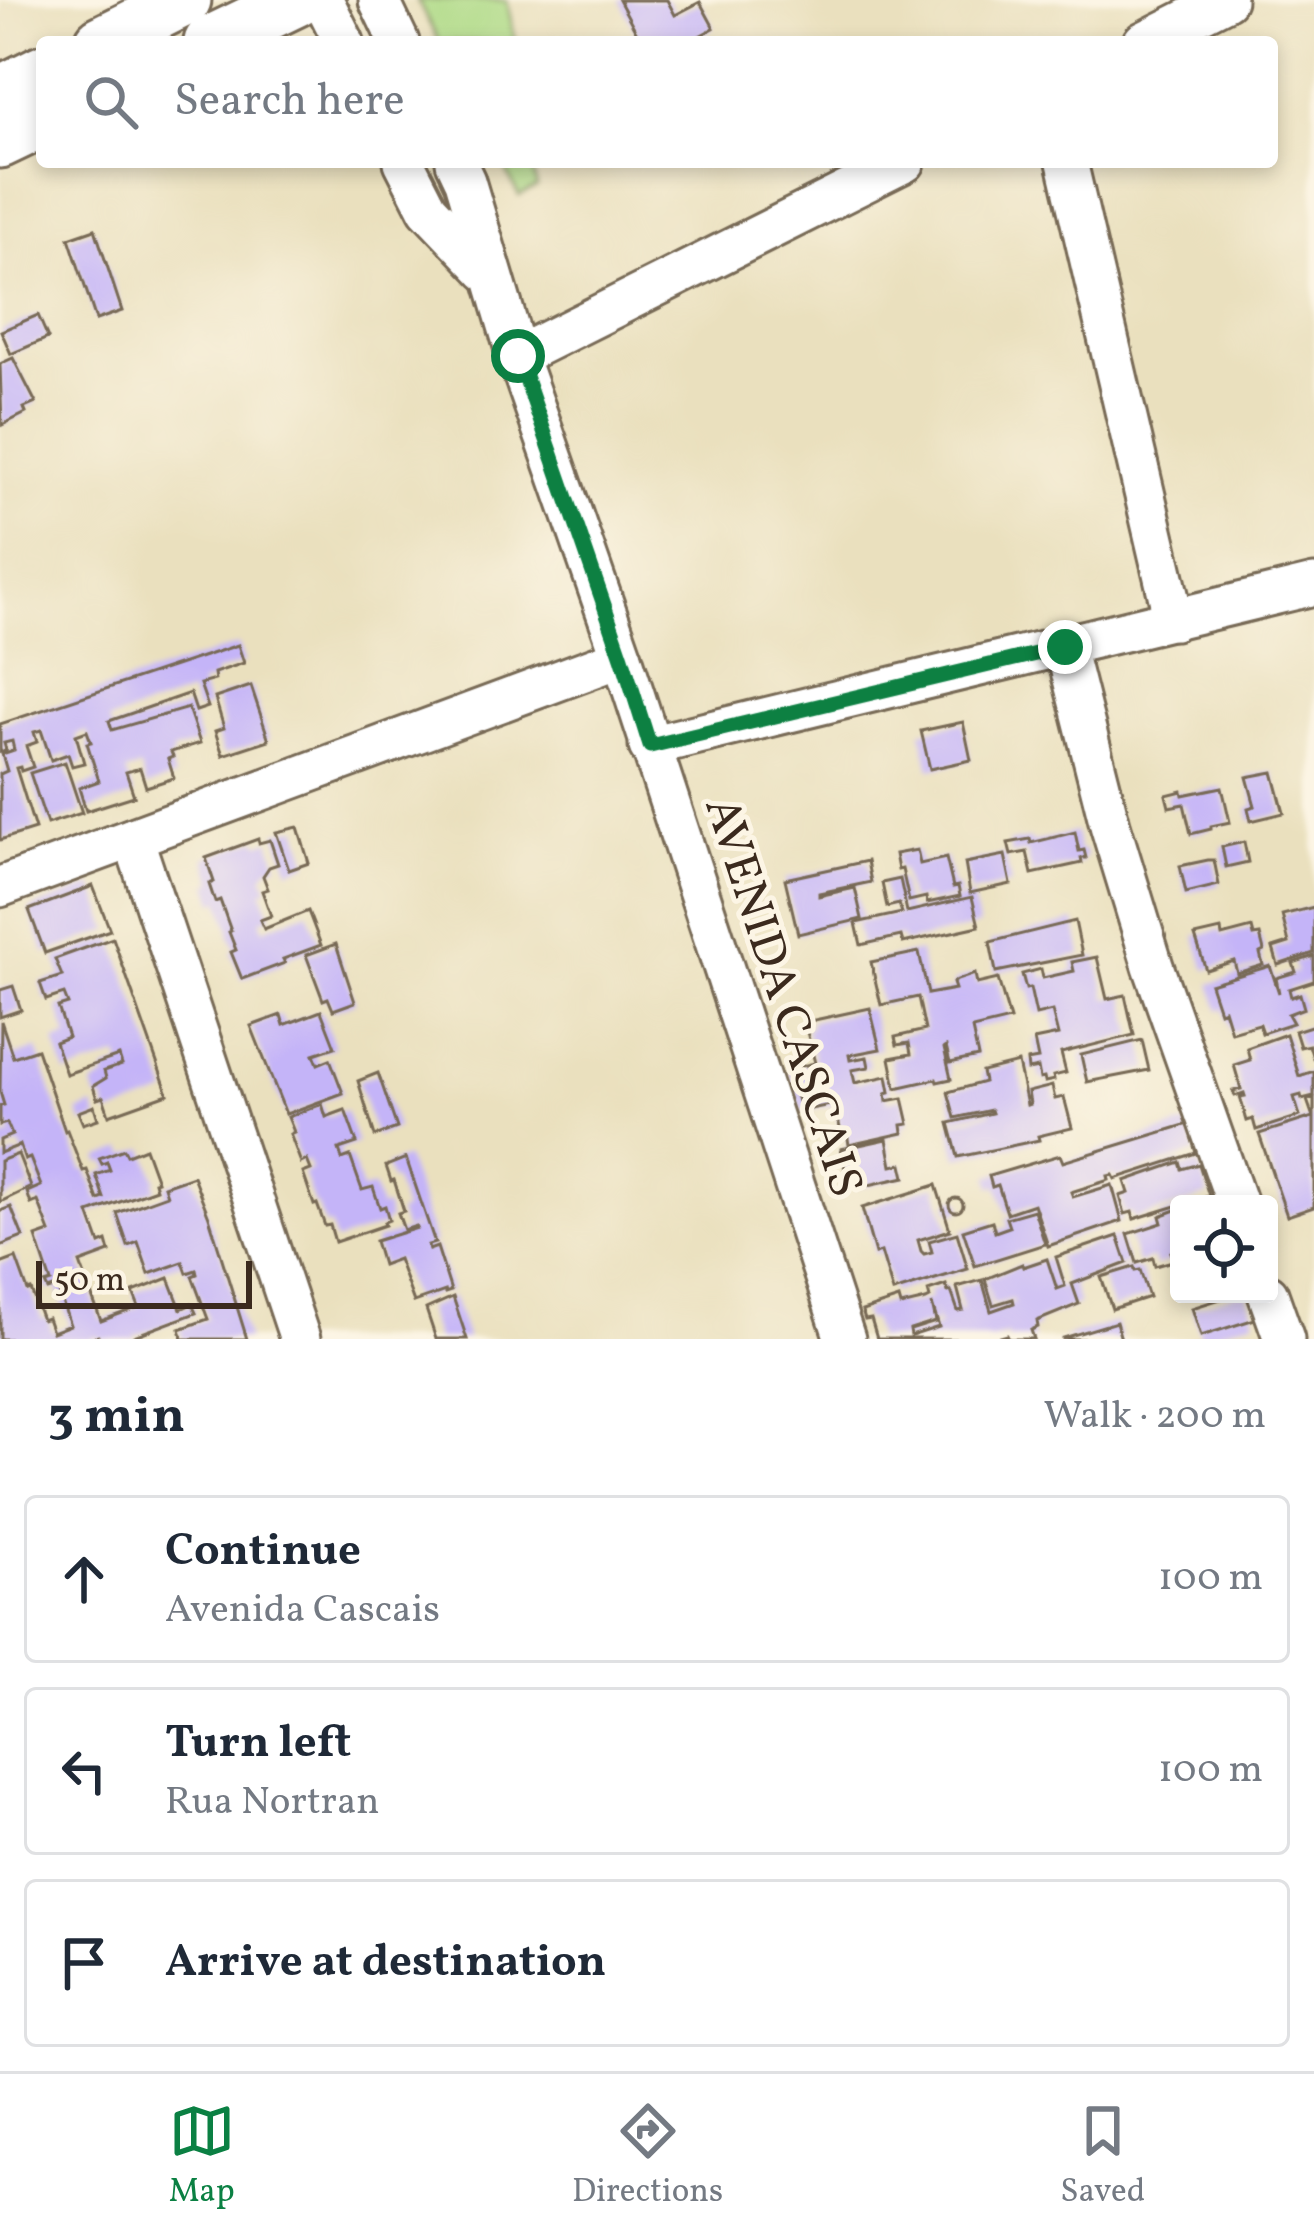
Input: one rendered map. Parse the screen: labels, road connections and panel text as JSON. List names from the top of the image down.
{
  "streets": {
    "street": ["AVENIDA CASCAIS"]
  },
  "scale_bar": "50 m",
  "page": {
    "search": "Search here",
    "scale": "50 m",
    "heading": ["3 min", "Walk · 200 m"],
    "list": [
      ["Continue", "Avenida Cascais", "100 m"],
      ["Turn left", "Rua Nortran", "100 m"],
      "Arrive at destination"
    ],
    "nav": ["Map", "Directions", "Saved"]
  }
}
